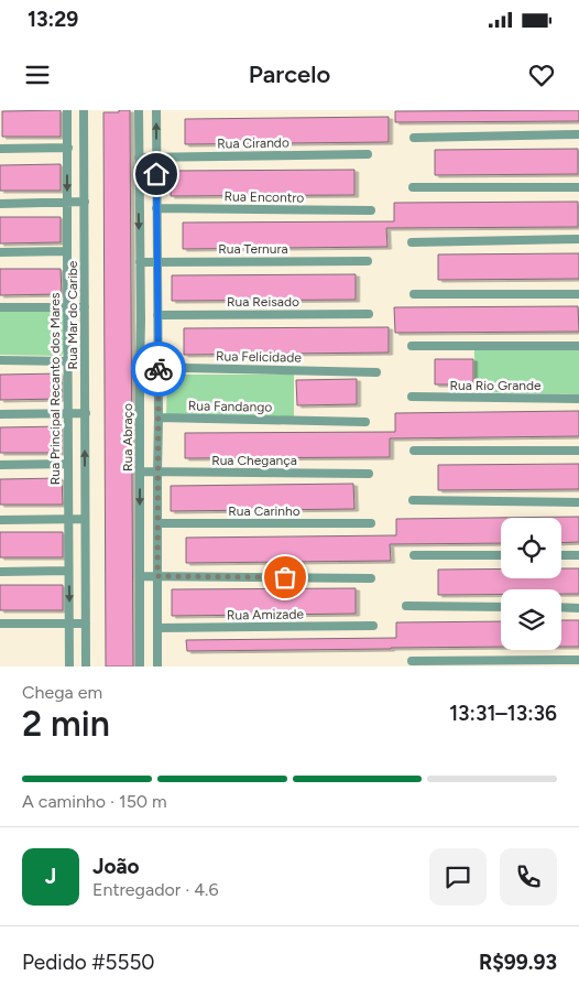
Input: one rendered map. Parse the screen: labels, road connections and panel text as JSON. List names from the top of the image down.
{
  "streets": {
    "street": [
      "Rua Cirando",
      "Rua Encontro",
      "Rua Ternura",
      "Rua Reisado",
      "Rua Mar do Caribe",
      "Rua Felicidade",
      "Rua Rio Grande",
      "Rua Principal Recanto dos Mares",
      "Rua Fandango",
      "Rua Abraço",
      "Rua Chegança",
      "Rua Carinho",
      "Rua Amizade"
    ]
  },
  "crossings": [
    ["Rua Cirando", "Rua Abraço"],
    ["Rua Ternura", "Rua Abraço"],
    ["Rua Felicidade", "Rua Abraço"],
    ["Rua Abraço", "Rua Chegança"]
  ],
  "page": {
    "status": "13:29",
    "header": "Parcelo",
    "heading": ["2 min", "Chega em", "13:31–13:36"],
    "panel": [
      "João",
      "Entregador · 4.6",
      "Pedido #5550",
      "R$99.93"
    ],
    "bar": "A caminho · 150 m",
    "round": "J"
  }
}
